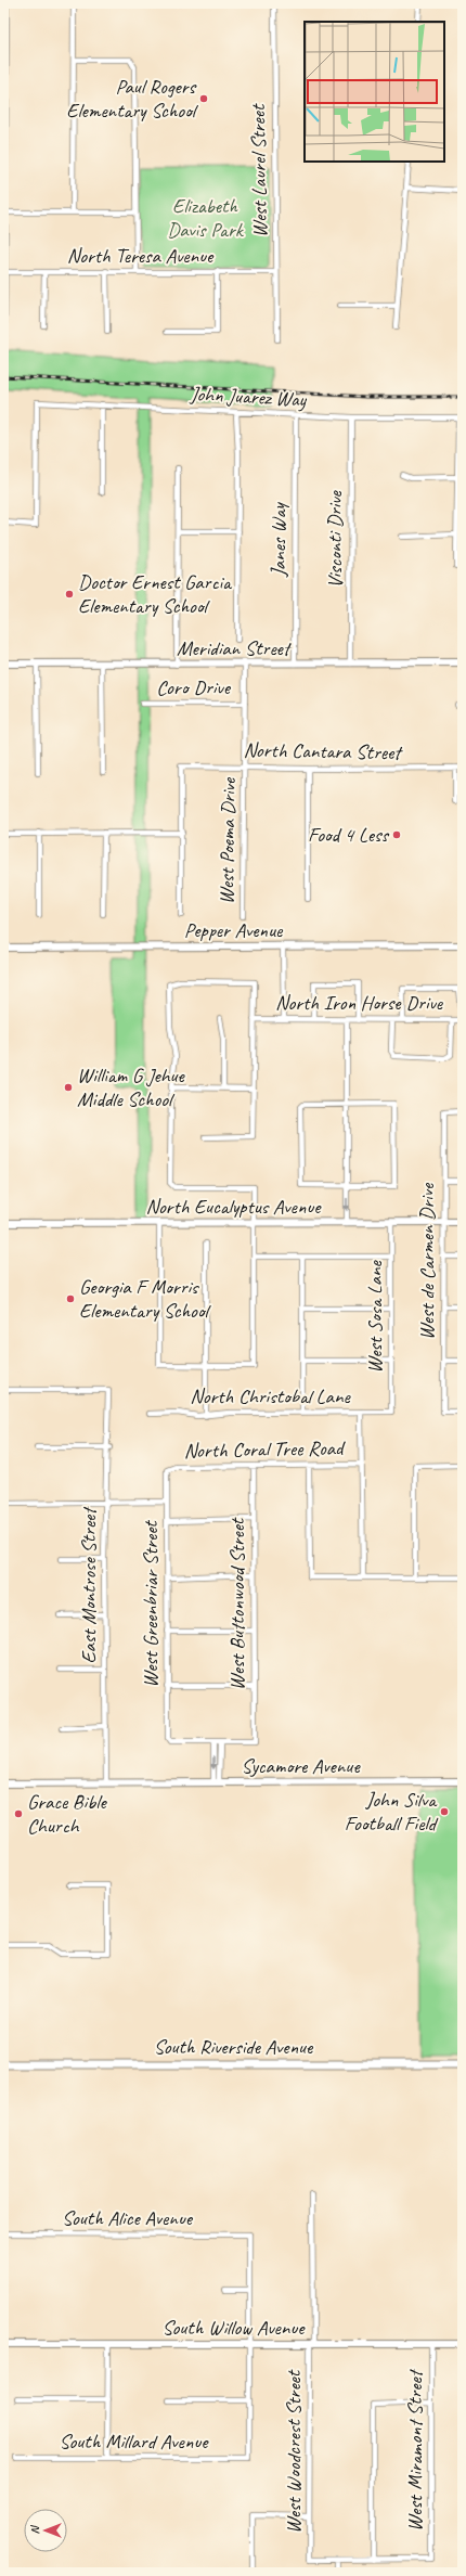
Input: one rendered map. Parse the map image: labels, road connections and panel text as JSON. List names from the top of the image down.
{
  "streets": {
    "main road": ["South Riverside Avenue"],
    "street": [
      "West Laurel Street",
      "North Teresa Avenue",
      "John Juarez Way",
      "Janes Way",
      "Visconti Drive",
      "Meridian Street",
      "Coro Drive",
      "North Cantara Street",
      "West Poema Drive",
      "Pepper Avenue",
      "North Iron Horse Drive",
      "North Eucalyptus Avenue",
      "West de Carmen Drive",
      "West Sosa Lane",
      "North Christobal Lane",
      "North Coral Tree Road",
      "East Montrose Street",
      "West Greenbriar Street",
      "West Buttonwood Street",
      "Sycamore Avenue",
      "South Alice Avenue",
      "South Willow Avenue",
      "South Millard Avenue",
      "West Miramont Street",
      "West Woodcrest Street"
    ]
  },
  "crossings": [
    ["West Laurel Street", "North Teresa Avenue"],
    ["John Juarez Way", "Janes Way"],
    ["John Juarez Way", "Visconti Drive"],
    ["Janes Way", "Meridian Street"],
    ["Visconti Drive", "Meridian Street"],
    ["Meridian Street", "West Poema Drive"],
    ["Coro Drive", "West Poema Drive"],
    ["North Cantara Street", "West Poema Drive"],
    ["North Eucalyptus Avenue", "West de Carmen Drive"],
    ["North Eucalyptus Avenue", "West Sosa Lane"],
    ["West Sosa Lane", "North Christobal Lane"],
    ["North Coral Tree Road", "West Greenbriar Street"],
    ["North Coral Tree Road", "West Buttonwood Street"],
    ["East Montrose Street", "Sycamore Avenue"],
    ["South Willow Avenue", "West Miramont Street"],
    ["South Willow Avenue", "West Woodcrest Street"]
  ],
  "parks": ["Elizabeth Davis Park"],
  "places": [
    "Paul Rogers Elementary School",
    "Doctor Ernest Garcia Elementary School",
    "Food 4 Less",
    "William G Jehue Middle School",
    "Georgia F Morris Elementary School",
    "John Silva Football Field",
    "Grace Bible Church"
  ],
  "north": "left"
}
